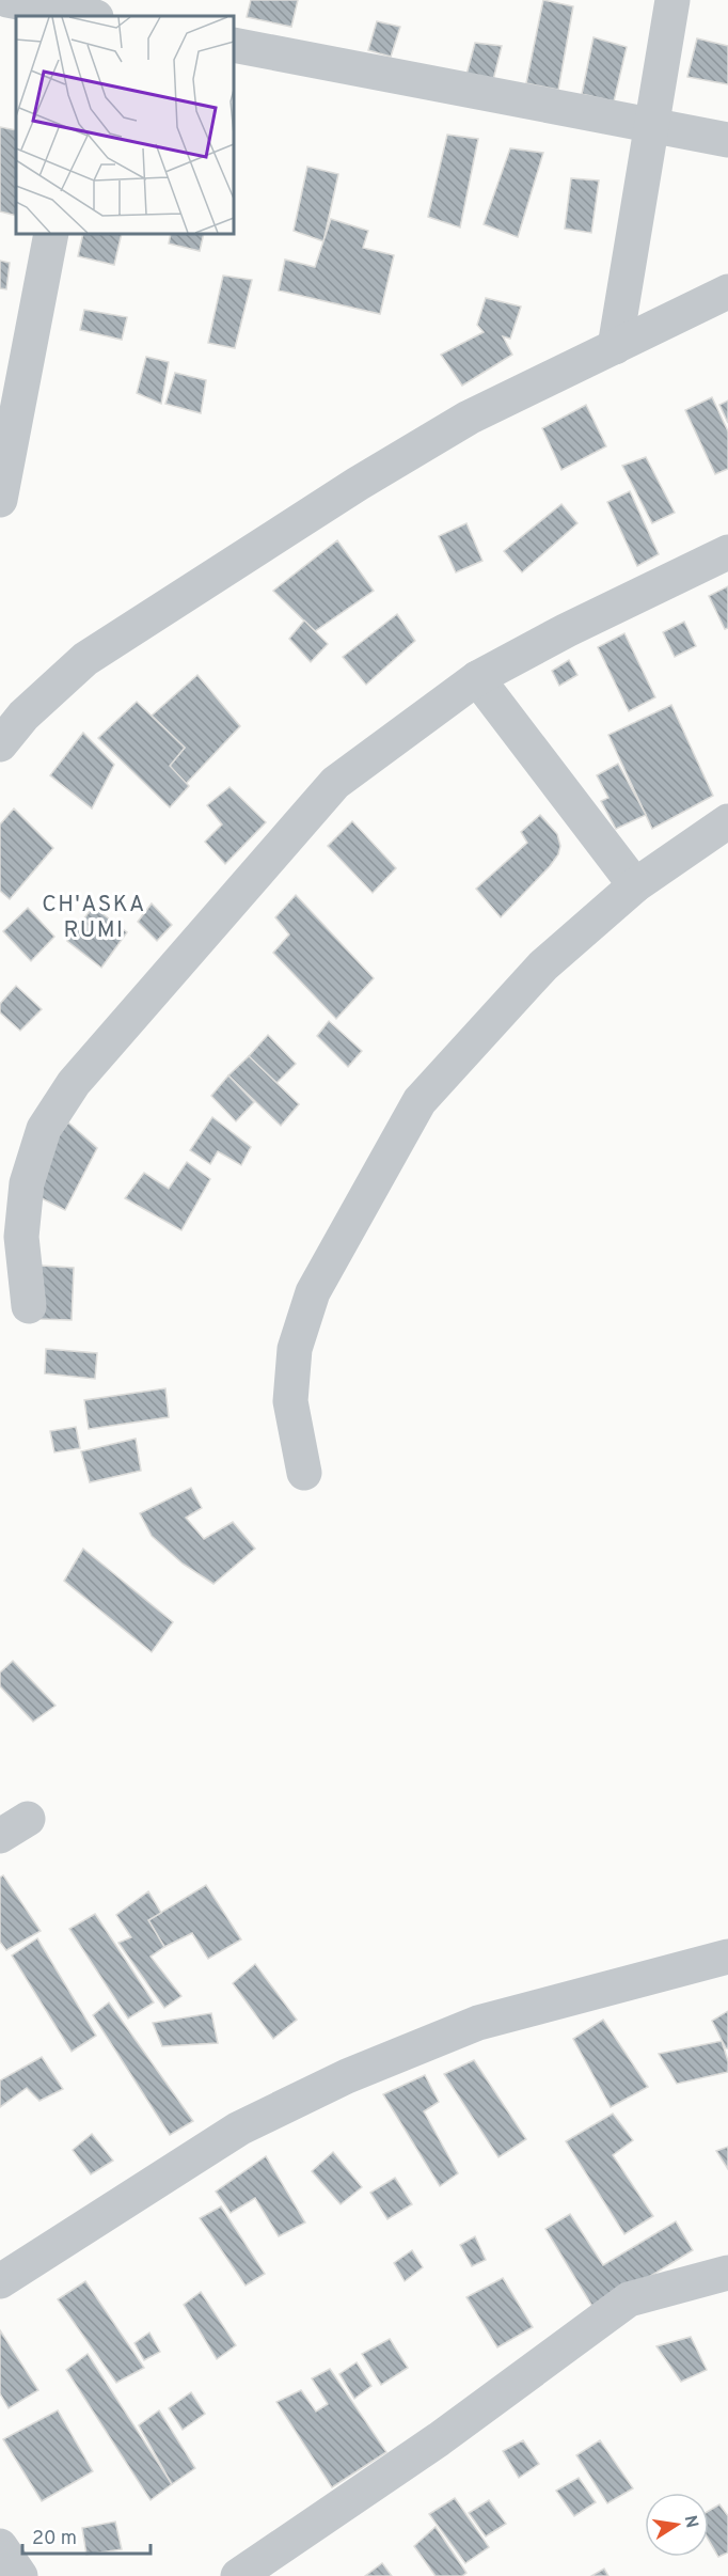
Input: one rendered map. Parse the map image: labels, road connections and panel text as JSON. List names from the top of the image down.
{
  "districts": ["CH'ASKA RUMI"],
  "scale_bar": "20 m",
  "north": "right"
}
